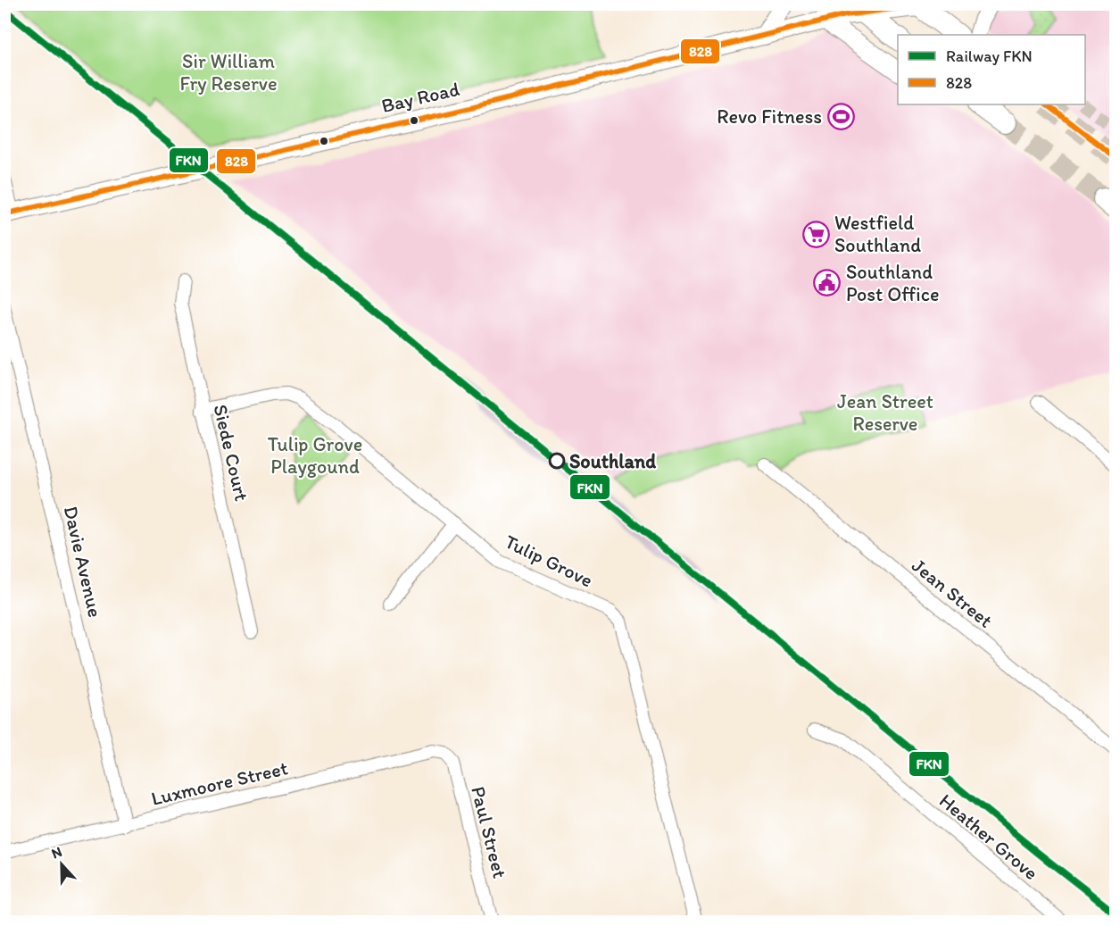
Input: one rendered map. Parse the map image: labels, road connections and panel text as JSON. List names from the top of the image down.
{
  "streets": {
    "main road": ["Bay Road"],
    "street": [
      "Siede Court",
      "Tulip Grove",
      "Davie Avenue",
      "Jean Street",
      "Luxmoore Street",
      "Paul Street",
      "Heather Grove"
    ]
  },
  "crossings": [
    ["Siede Court", "Tulip Grove"],
    ["Davie Avenue", "Luxmoore Street"],
    ["Luxmoore Street", "Paul Street"]
  ],
  "parks": ["Sir William Fry Reserve", "Jean Street Reserve", "Tulip Grove Playgound"],
  "places": {
    "sports": ["Revo Fitness"],
    "supermarket": ["Westfield Southland"],
    "public building": ["Southland Post Office"],
    "other": ["Southland"]
  },
  "lines": ["transit line 828", "rail line FKN"],
  "legend": ["Railway FKN", "828"],
  "north": "top"
}
